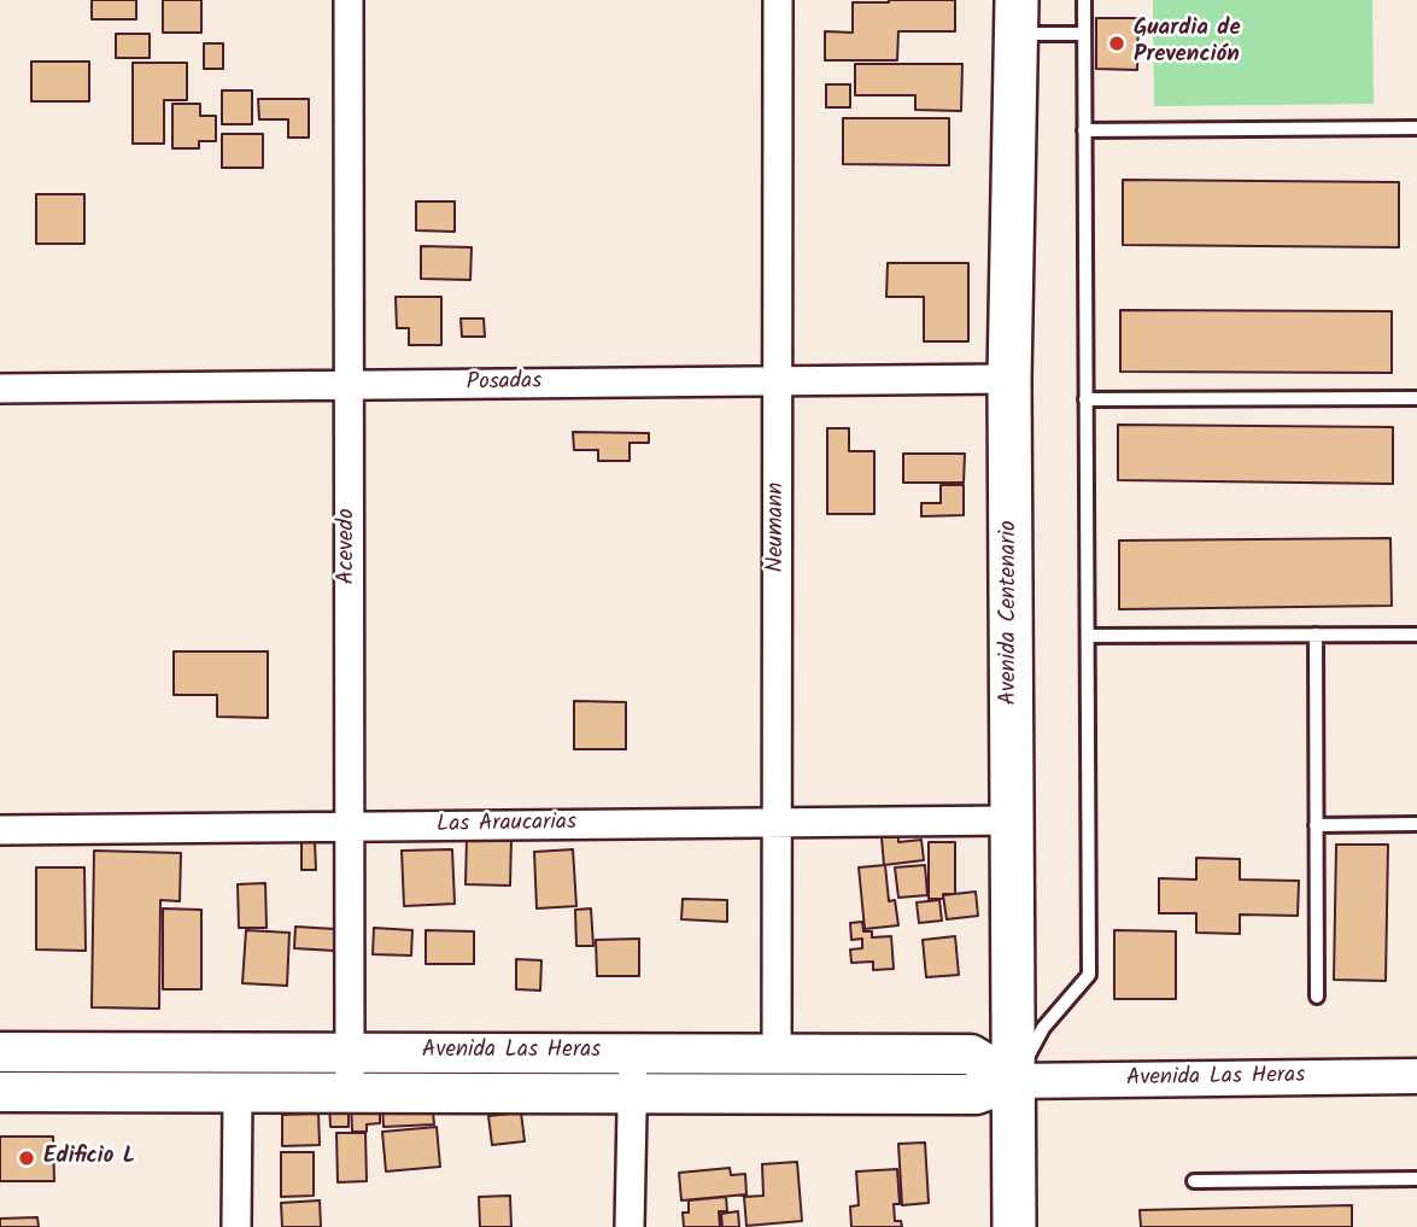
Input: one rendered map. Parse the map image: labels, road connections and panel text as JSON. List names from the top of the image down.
{
  "streets": {
    "main road": ["Avenida Centenario", "Avenida Las Heras"],
    "street": [
      "Posadas",
      "Neumann",
      "Acevedo",
      "Las Araucarias"
    ]
  },
  "crossings": [
    ["Posadas", "Neumann"],
    ["Posadas", "Acevedo"],
    ["Posadas", "Avenida Centenario"],
    ["Neumann", "Las Araucarias"],
    ["Neumann", "Avenida Las Heras"],
    ["Acevedo", "Las Araucarias"],
    ["Acevedo", "Avenida Las Heras"],
    ["Avenida Centenario", "Las Araucarias"],
    ["Avenida Centenario", "Avenida Las Heras"]
  ],
  "places": ["Guardia de Prevención", "Edificio L"]
}
